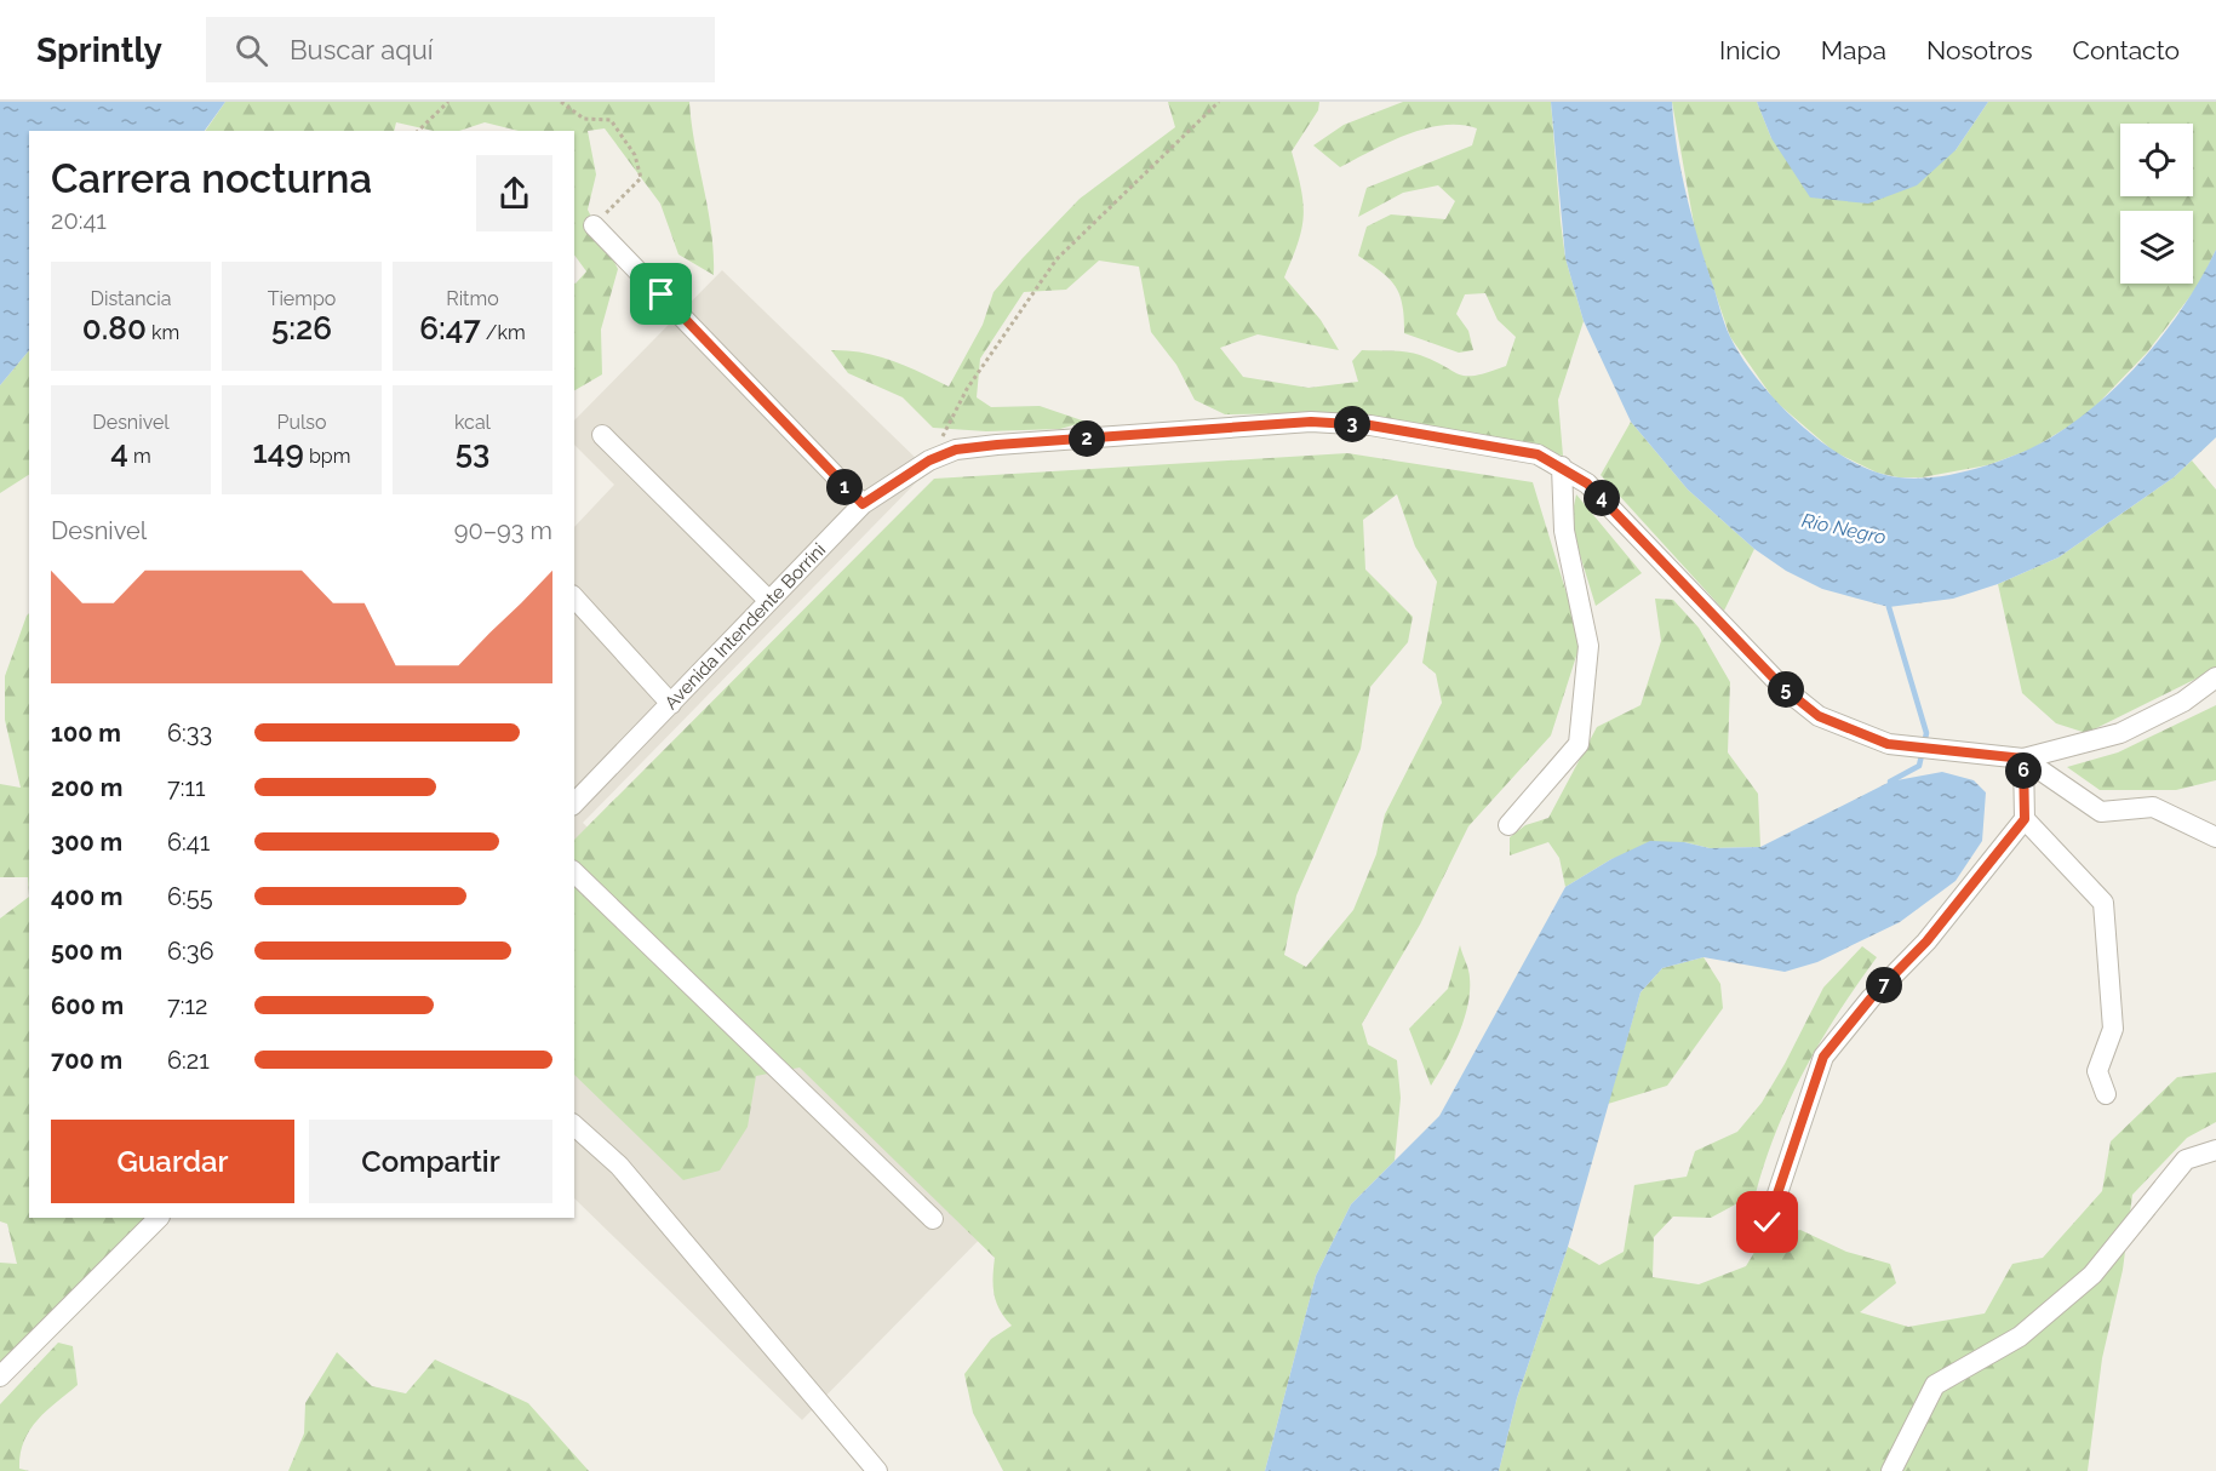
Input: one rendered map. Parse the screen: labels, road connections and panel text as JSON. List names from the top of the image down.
{
  "streets": {
    "street": ["Avenida Intendente Borrini"]
  },
  "water": ["Río Negro"],
  "page": {
    "header": "Sprintly",
    "search": "Buscar aquí",
    "nav": [
      "Inicio",
      "Mapa",
      "Nosotros",
      "Contacto"
    ],
    "heading": ["Carrera nocturna", "20:41"],
    "stats": [
      ["Distancia", "0.80 km"],
      ["Tiempo", "5:26"],
      ["Ritmo", "6:47 /km"],
      ["Desnivel", "4 m"],
      ["Pulso", "149 bpm"],
      ["kcal", "53"]
    ],
    "pins": [
      "3",
      "2",
      "1",
      "4",
      "5",
      "6",
      "7"
    ],
    "chart": ["Desnivel", "90–93 m"],
    "list": [
      {
        "name": "100 m",
        "note": "6:33"
      },
      {
        "name": "200 m",
        "note": "7:11"
      },
      {
        "name": "300 m",
        "note": "6:41"
      },
      {
        "name": "400 m",
        "note": "6:55"
      },
      {
        "name": "500 m",
        "note": "6:36"
      },
      {
        "name": "600 m",
        "note": "7:12"
      },
      {
        "name": "700 m",
        "note": "6:21"
      }
    ],
    "buttons": ["Guardar", "Compartir"]
  }
}
